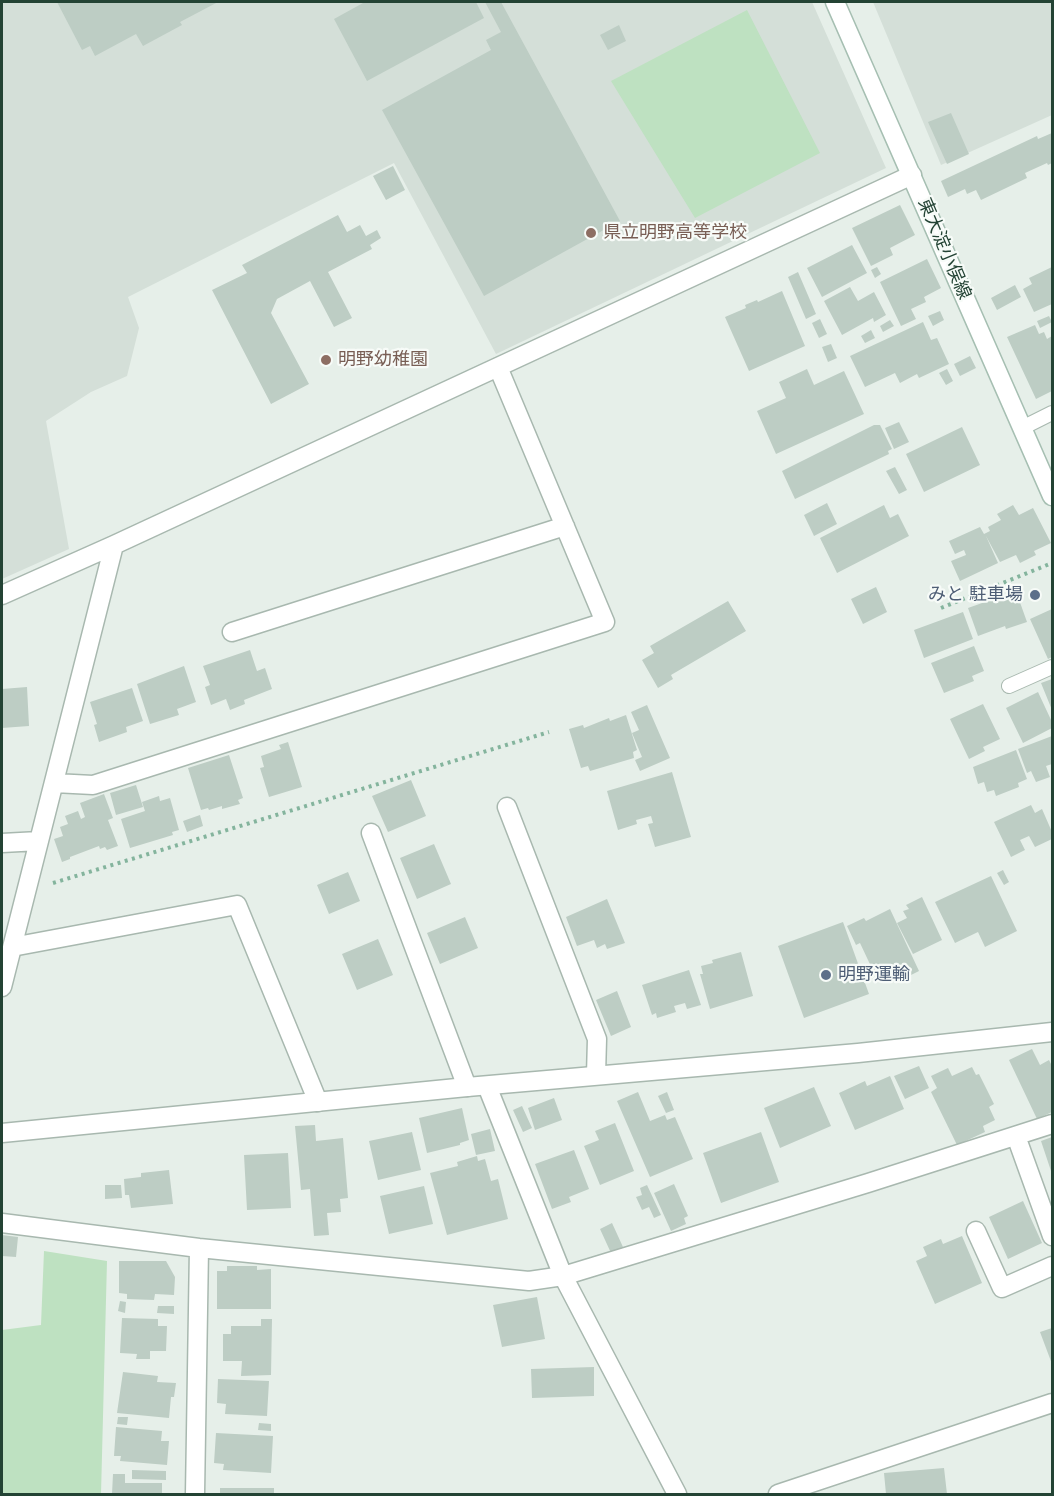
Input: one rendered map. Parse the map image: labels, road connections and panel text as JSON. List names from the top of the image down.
{
  "streets": {
    "street": ["東大淀小俣線"]
  },
  "places": [
    "県立明野高等学校",
    "明野幼稚園",
    "みと 駐車場",
    "明野運輸"
  ]
}
